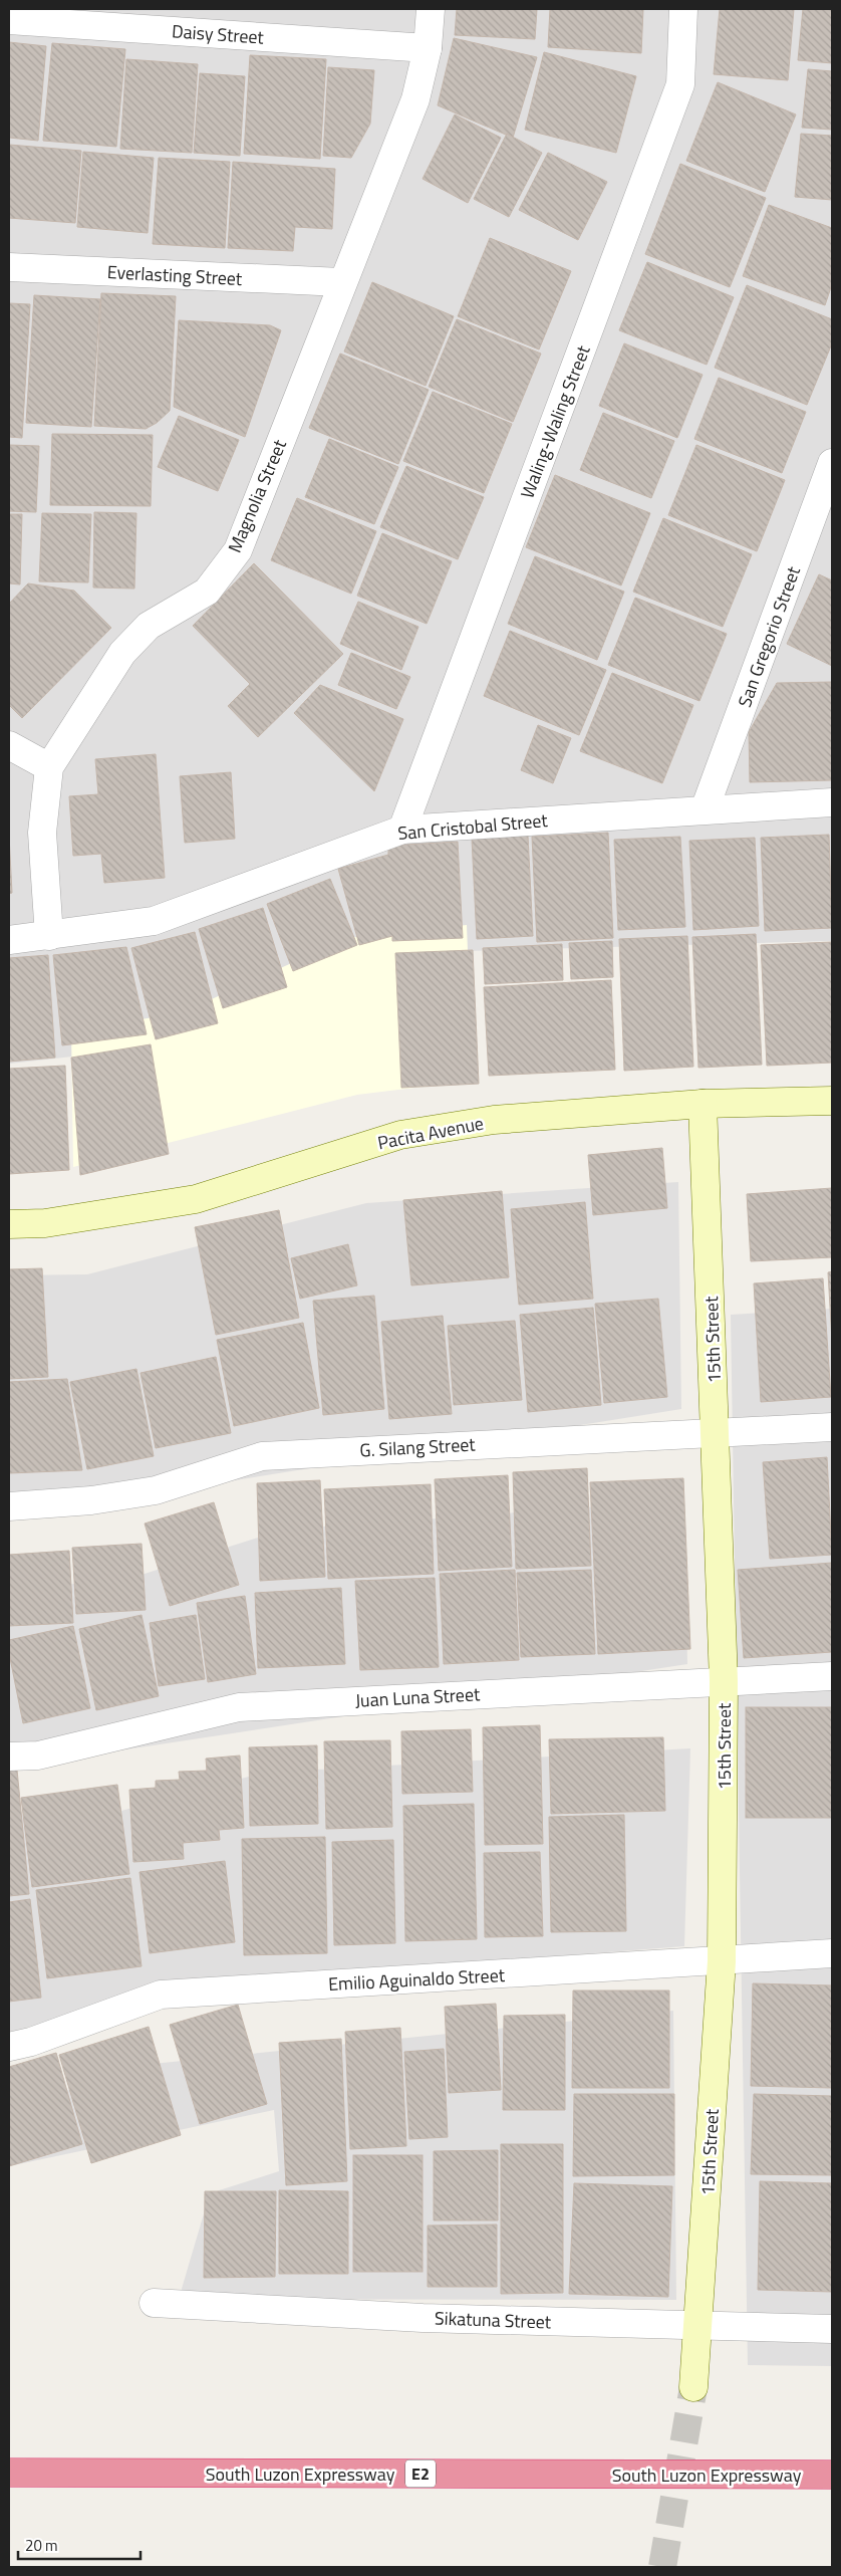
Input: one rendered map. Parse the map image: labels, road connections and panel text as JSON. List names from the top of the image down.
{
  "streets": {
    "highway": ["South Luzon Expressway", "E2"],
    "street": [
      "Daisy Street",
      "Everlasting Street",
      "Waling-Waling Street",
      "Magnolia Street",
      "San Gregorio Street",
      "San Cristobal Street",
      "Pacita Avenue",
      "15th Street",
      "G. Silang Street",
      "Juan Luna Street",
      "Emilio Aguinaldo Street",
      "Sikatuna Street"
    ]
  },
  "crossings": [
    ["Daisy Street", "Magnolia Street"],
    ["Everlasting Street", "Magnolia Street"],
    ["Waling-Waling Street", "San Cristobal Street"],
    ["Magnolia Street", "San Cristobal Street"],
    ["San Gregorio Street", "San Cristobal Street"],
    ["Pacita Avenue", "15th Street"],
    ["15th Street", "G. Silang Street"],
    ["15th Street", "Juan Luna Street"],
    ["15th Street", "Emilio Aguinaldo Street"],
    ["15th Street", "Sikatuna Street"]
  ],
  "scale_bar": "20 m"
}
